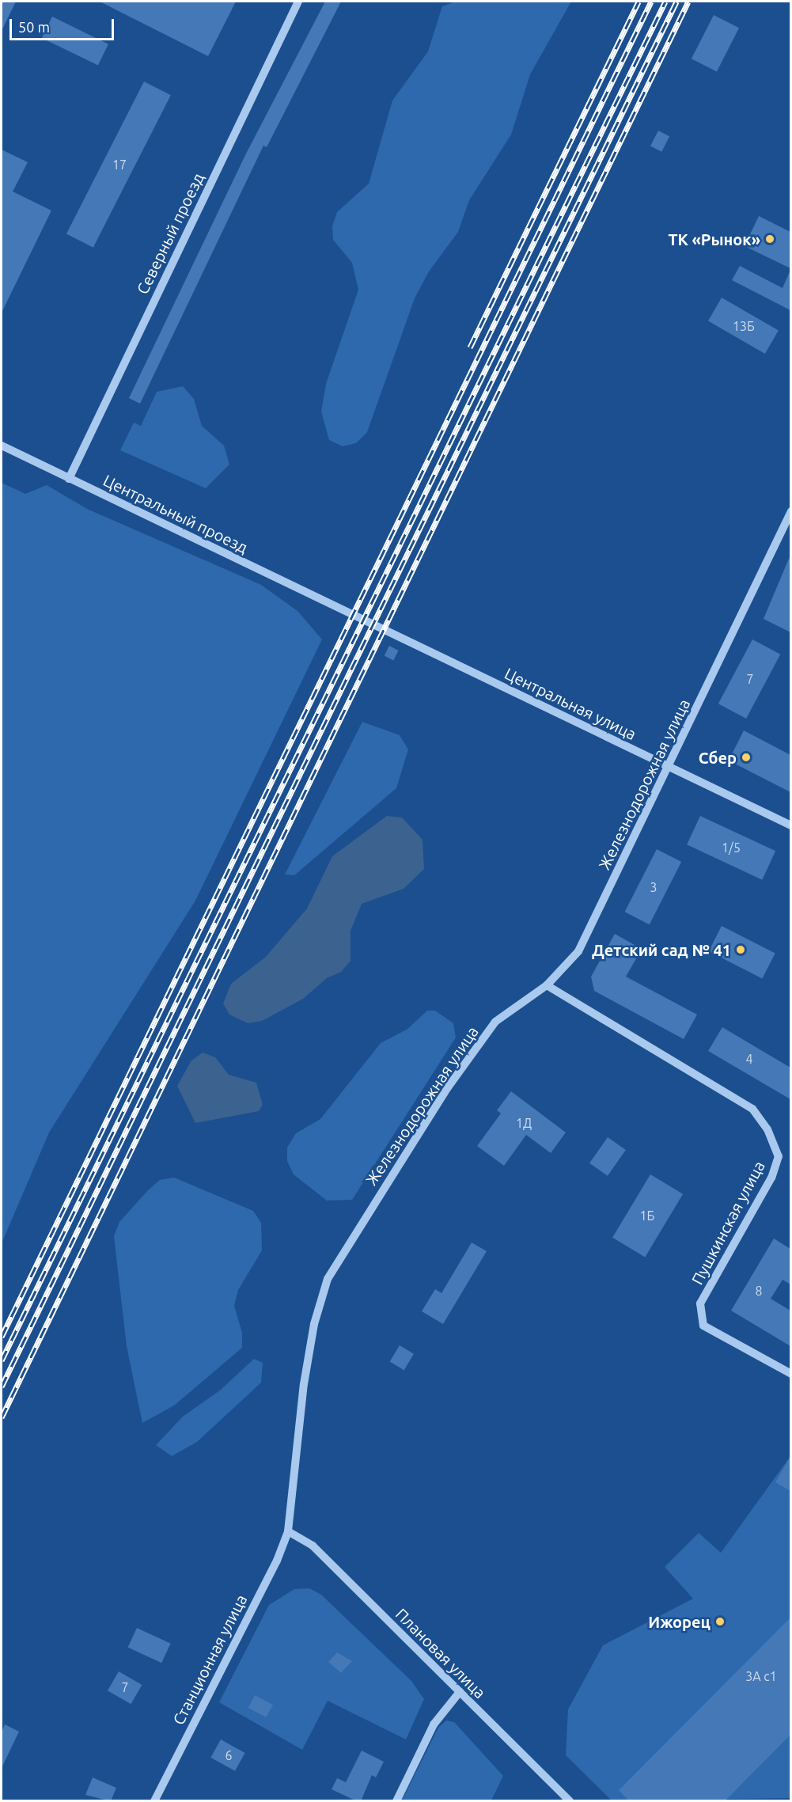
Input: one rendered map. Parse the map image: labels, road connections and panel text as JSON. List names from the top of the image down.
{
  "streets": {
    "street": [
      "Северный проезд",
      "Центральный проезд",
      "Центральная улица",
      "Железнодорожная улица",
      "Пушкинская улица",
      "Плановая улица",
      "Станционная улица"
    ]
  },
  "crossings": [
    ["Северный проезд", "Центральный проезд"],
    ["Центральный проезд", "Центральная улица"],
    ["Центральная улица", "Железнодорожная улица"],
    ["Железнодорожная улица", "Пушкинская улица"],
    ["Железнодорожная улица", "Плановая улица"],
    ["Железнодорожная улица", "Станционная улица"],
    ["Плановая улица", "Станционная улица"]
  ],
  "places": [
    "ТК «Рынок»",
    "Сбер",
    "Детский сад № 41",
    "Ижорец"
  ],
  "house_numbers": [
    "17",
    "13Б",
    "7",
    "1/5",
    "3",
    "4",
    "1Д",
    "1Б",
    "8",
    "3А с1",
    "7",
    "6"
  ],
  "scale_bar": "50 m"
}
